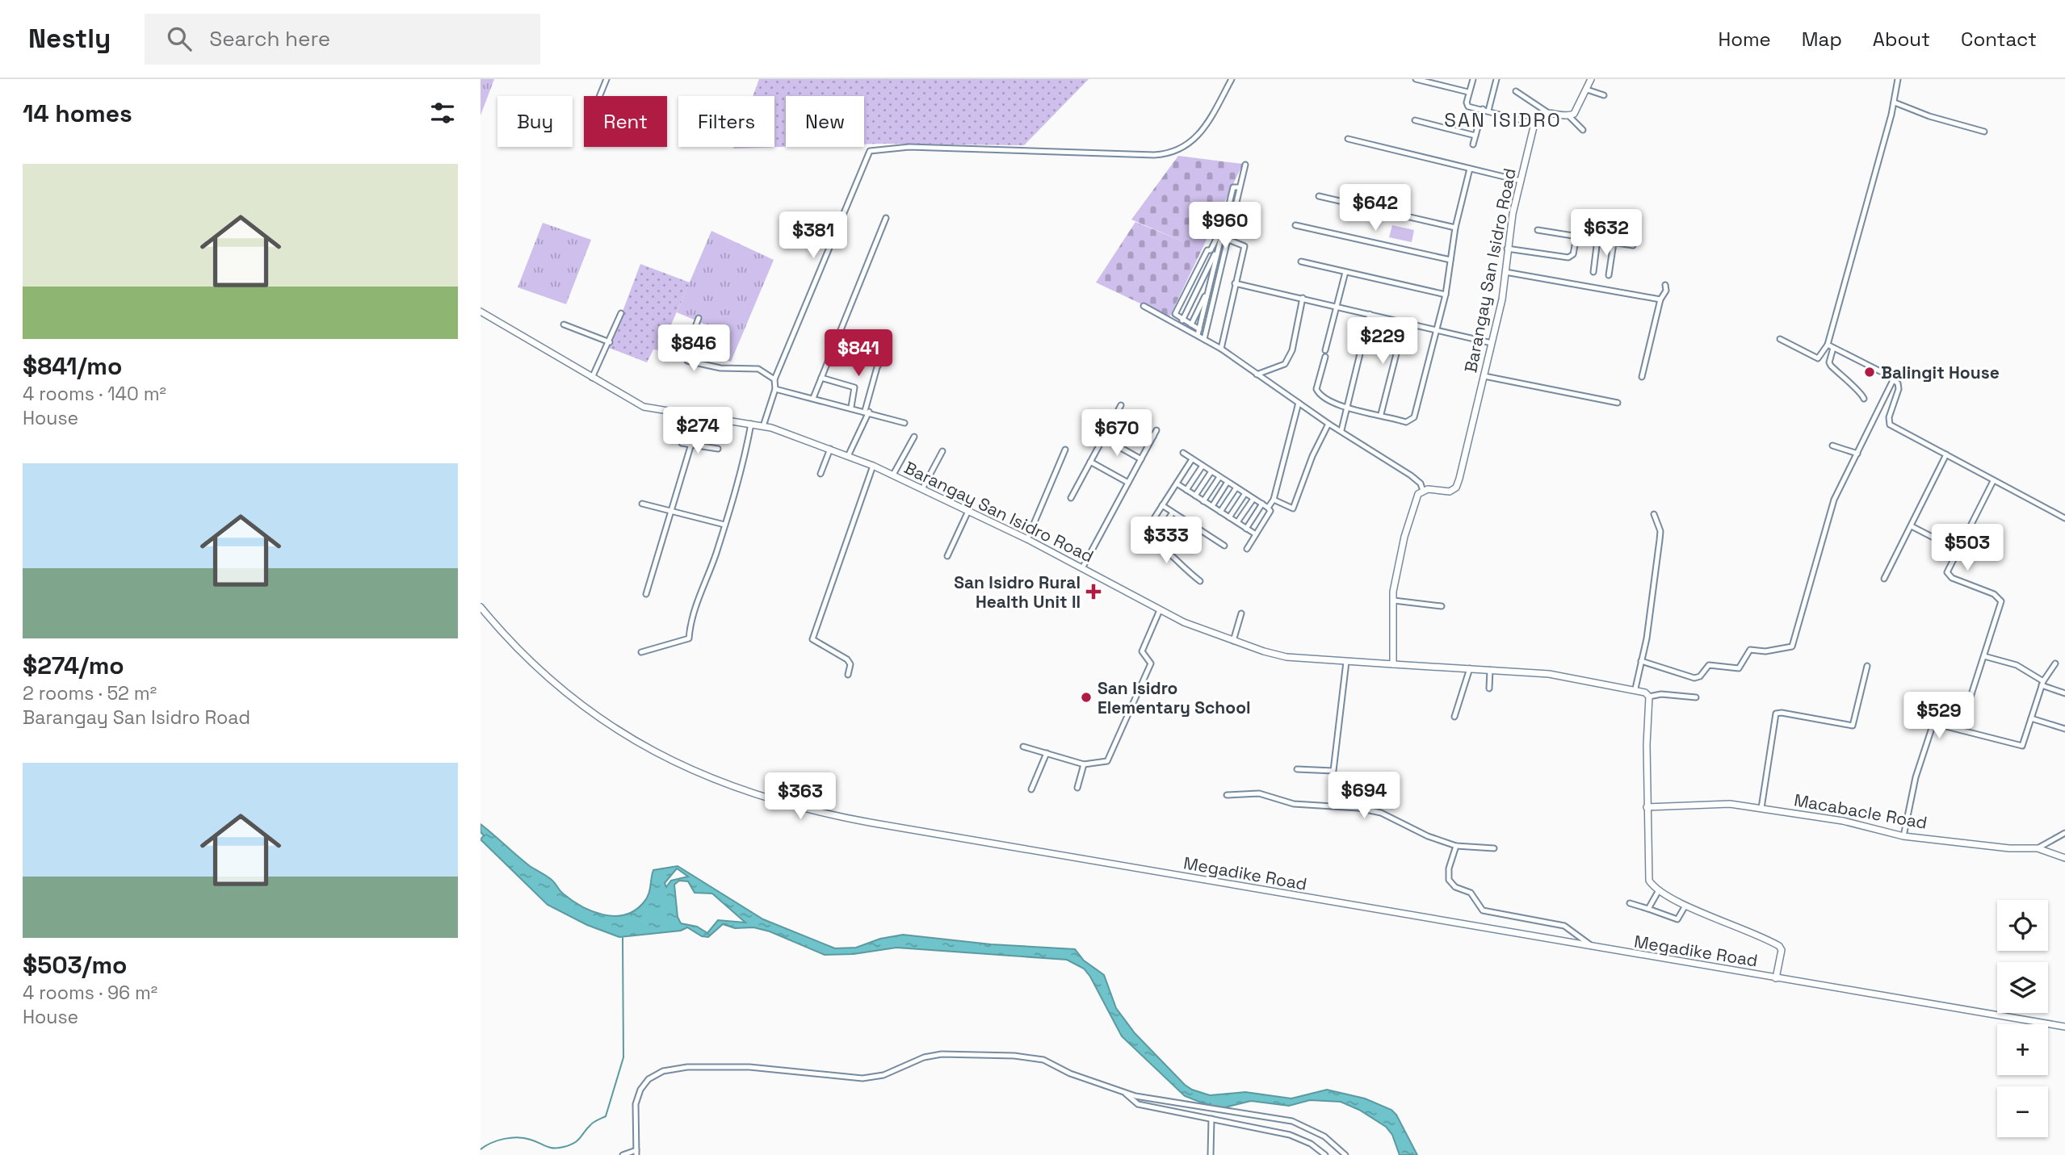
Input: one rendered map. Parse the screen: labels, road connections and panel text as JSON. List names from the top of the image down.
{
  "streets": {
    "street": ["Barangay San Isidro Road", "Macabacle Road", "Megadike Road"]
  },
  "districts": ["SAN ISIDRO"],
  "places": {
    "other": ["Balingit House", "San Isidro Elementary School"],
    "health": ["San Isidro Rural Health Unit II"]
  },
  "page": {
    "header": "Nestly",
    "search": "Search here",
    "nav": [
      "Home",
      "Map",
      "About",
      "Contact"
    ],
    "heading": "14 homes",
    "chip": [
      "Buy",
      "Rent",
      "Filters",
      "New"
    ],
    "list": [
      {
        "name": "$841/mo",
        "note": "4 rooms · 140 m² · House"
      },
      {
        "name": "$274/mo",
        "note": "2 rooms · 52 m² · Barangay San Isidro Road"
      },
      {
        "name": "$503/mo",
        "note": "4 rooms · 96 m² · House"
      }
    ],
    "price": [
      "$642",
      "$960",
      "$632",
      "$381",
      "$229",
      "$846",
      "$841",
      "$274",
      "$670",
      "$333",
      "$503",
      "$529",
      "$694",
      "$363"
    ],
    "map_buttons": ["+", "−"]
  }
}
